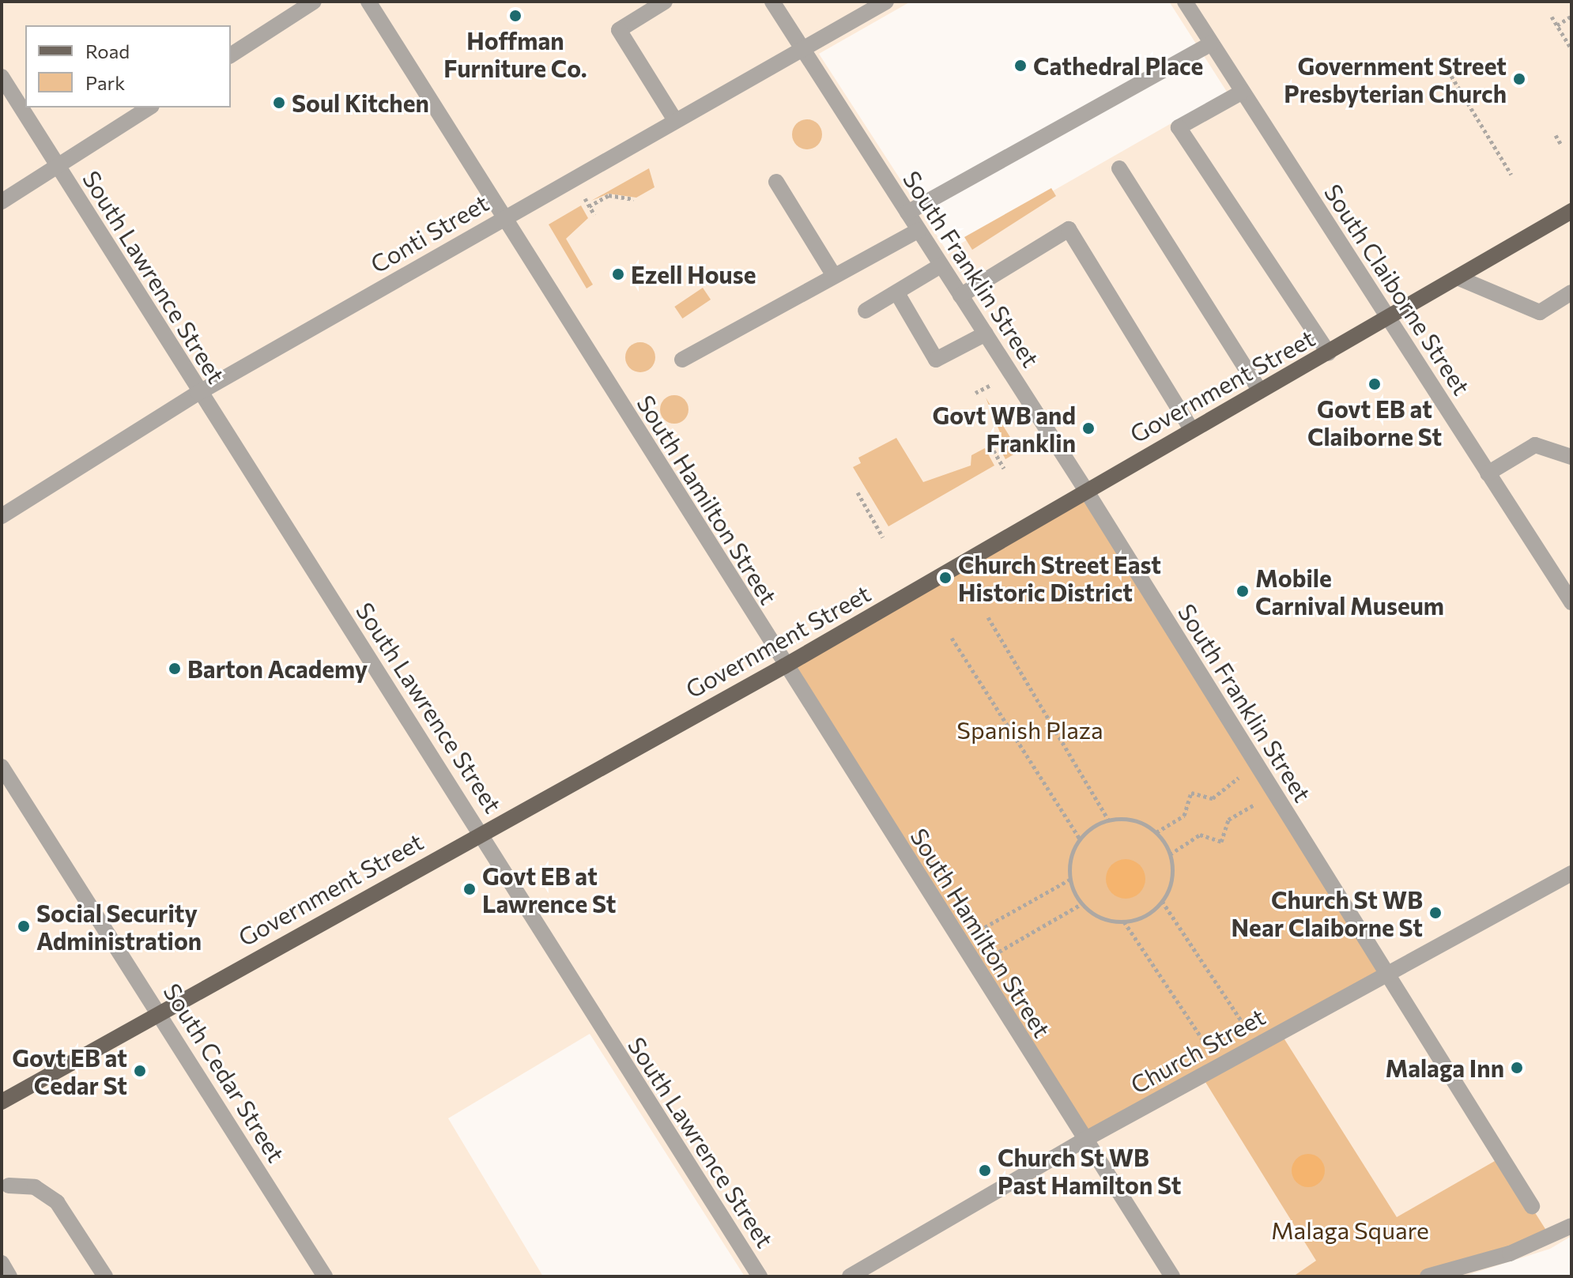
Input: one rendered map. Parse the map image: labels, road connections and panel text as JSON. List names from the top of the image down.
{
  "streets": {
    "main road": ["Government Street"],
    "street": [
      "Conti Street",
      "South Franklin Street",
      "South Lawrence Street",
      "South Claiborne Street",
      "South Hamilton Street",
      "Church Street",
      "South Cedar Street"
    ]
  },
  "crossings": [
    ["Conti Street", "South Franklin Street"],
    ["Conti Street", "South Lawrence Street"],
    ["Conti Street", "South Hamilton Street"],
    ["South Franklin Street", "Government Street"],
    ["South Franklin Street", "Church Street"],
    ["South Lawrence Street", "Government Street"],
    ["South Claiborne Street", "Government Street"],
    ["Government Street", "South Hamilton Street"],
    ["Government Street", "South Cedar Street"],
    ["South Hamilton Street", "Church Street"]
  ],
  "parks": ["Spanish Plaza", "Malaga Square"],
  "places": [
    "Hoffman Furniture Co.",
    "Cathedral Place",
    "Government Street Presbyterian Church",
    "Soul Kitchen",
    "Ezell House",
    "Govt EB at Claiborne St",
    "Govt WB and Franklin",
    "Church Street East Historic District",
    "Mobile Carnival Museum",
    "Barton Academy",
    "Govt EB at Lawrence St",
    "Church St WB Near Claiborne St",
    "Social Security Administration",
    "Malaga Inn",
    "Govt EB at Cedar St",
    "Church St WB Past Hamilton St"
  ],
  "legend": ["Road", "Park"]
}
